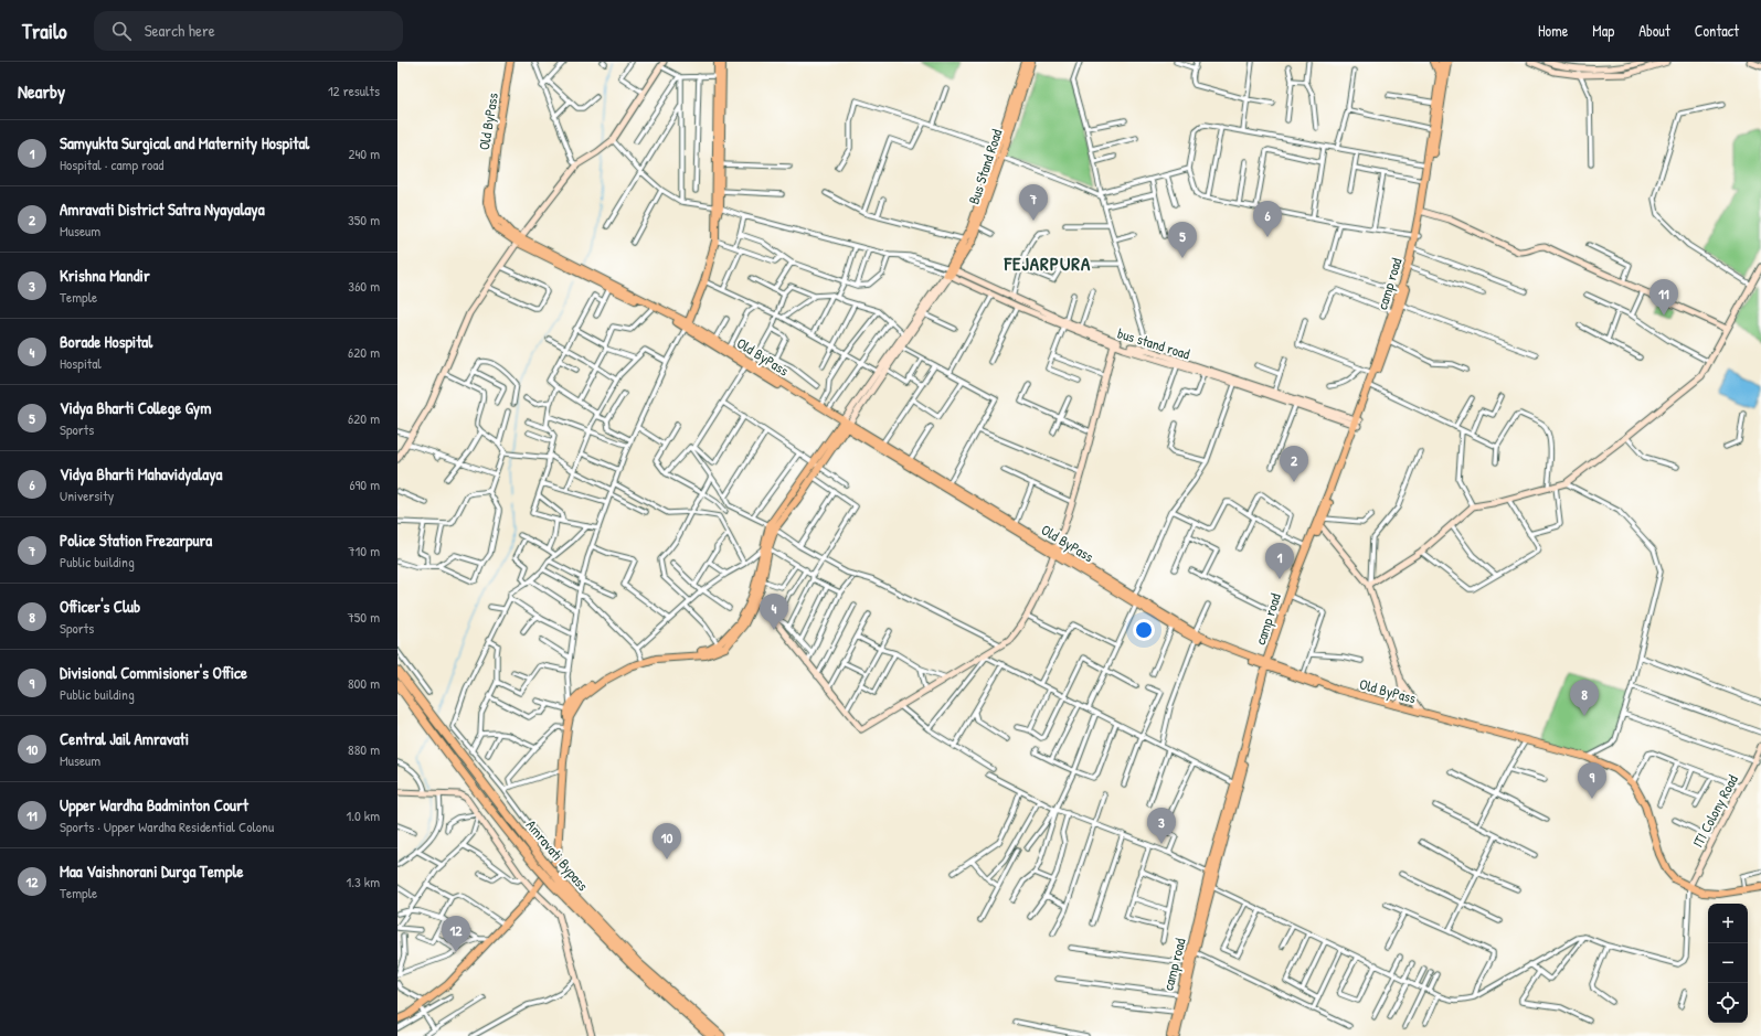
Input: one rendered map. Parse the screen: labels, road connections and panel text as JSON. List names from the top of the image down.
{
  "streets": {
    "highway": ["Amravati Bypass"],
    "main road": ["Old ByPass", "Bus Stand Road", "camp road"],
    "street": ["bus stand road", "ITI Colony Road"]
  },
  "crossings": [
    ["Old ByPass", "camp road"],
    ["Old ByPass", "ITI Colony Road"],
    ["Bus Stand Road", "bus stand road"],
    ["camp road", "bus stand road"]
  ],
  "districts": ["FEJARPURA"],
  "page": {
    "header": "Trailo",
    "search": "Search here",
    "nav": [
      "Home",
      "Map",
      "About",
      "Contact"
    ],
    "heading": ["Nearby", "12 results"],
    "list": [
      {
        "mark": "1",
        "name": "Samyukta Surgical and Maternity Hospital",
        "note": "Hospital · camp road",
        "value": "240 m"
      },
      {
        "mark": "2",
        "name": "Amravati District Satra Nyayalaya",
        "note": "Museum",
        "value": "350 m"
      },
      {
        "mark": "3",
        "name": "Krishna Mandir",
        "note": "Temple",
        "value": "360 m"
      },
      {
        "mark": "4",
        "name": "Borade Hospital",
        "note": "Hospital",
        "value": "620 m"
      },
      {
        "mark": "5",
        "name": "Vidya Bharti College Gym",
        "note": "Sports",
        "value": "620 m"
      },
      {
        "mark": "6",
        "name": "Vidya Bharti Mahavidyalaya",
        "note": "University",
        "value": "690 m"
      },
      {
        "mark": "7",
        "name": "Police Station Frezarpura",
        "note": "Public building",
        "value": "710 m"
      },
      {
        "mark": "8",
        "name": "Officer's Club",
        "note": "Sports",
        "value": "750 m"
      },
      {
        "mark": "9",
        "name": "Divisional Commisioner's Office",
        "note": "Public building",
        "value": "800 m"
      },
      {
        "mark": "10",
        "name": "Central Jail Amravati",
        "note": "Museum",
        "value": "880 m"
      },
      {
        "mark": "11",
        "name": "Upper Wardha Badminton Court",
        "note": "Sports · Upper Wardha Residential Colonu",
        "value": "1.0 km"
      },
      {
        "mark": "12",
        "name": "Maa Vaishnorani Durga Temple",
        "note": "Temple",
        "value": "1.3 km"
      }
    ],
    "pins": [
      "7",
      "6",
      "5",
      "11",
      "2",
      "1",
      "4",
      "8",
      "9",
      "3",
      "10",
      "12"
    ],
    "map_buttons": ["+", "−"]
  }
}
